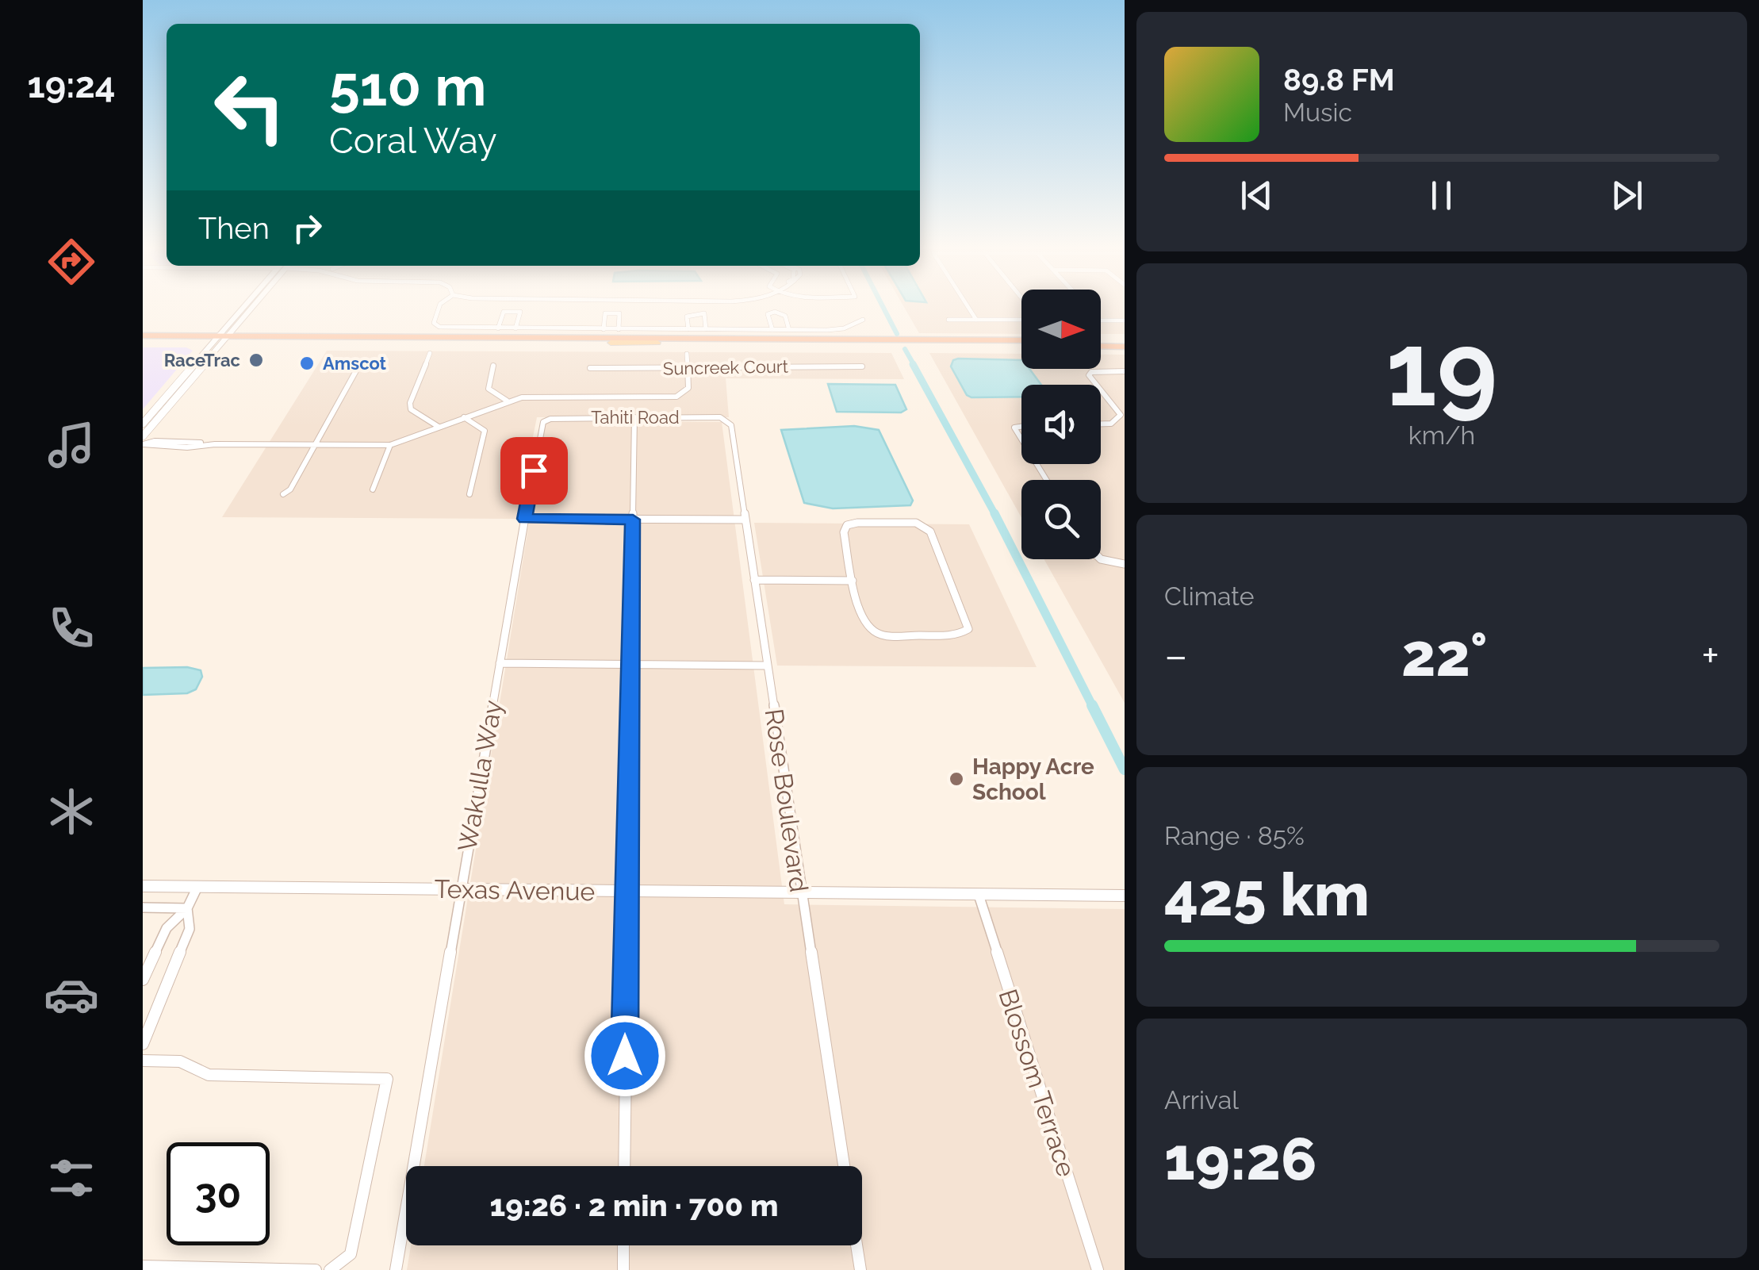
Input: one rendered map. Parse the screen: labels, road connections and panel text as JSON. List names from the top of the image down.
{
  "streets": {
    "street": [
      "Suncreek Court",
      "Tahiti Road",
      "Wakulla Way",
      "Rose Boulevard",
      "Texas Avenue",
      "Blossom Terrace"
    ]
  },
  "crossings": [
    ["Tahiti Road", "Wakulla Way"],
    ["Tahiti Road", "Rose Boulevard"],
    ["Wakulla Way", "Texas Avenue"],
    ["Rose Boulevard", "Texas Avenue"],
    ["Texas Avenue", "Blossom Terrace"]
  ],
  "places": ["RaceTrac", "Amscot", "Happy Acre School"],
  "north": "right",
  "page": {
    "tabs": "19:24",
    "turn": ["510 m", "Coral Way"],
    "song": ["89.8 FM", "Music"],
    "then": "Then",
    "tile": [
      ["19", "km/h"],
      "Climate",
      ["Range · 85%", "425 km"],
      ["Arrival", "19:26"]
    ],
    "heat": ["−", "22°", "+"],
    "limit": "30",
    "trip": "19:26 · 2 min · 700 m"
  }
}
